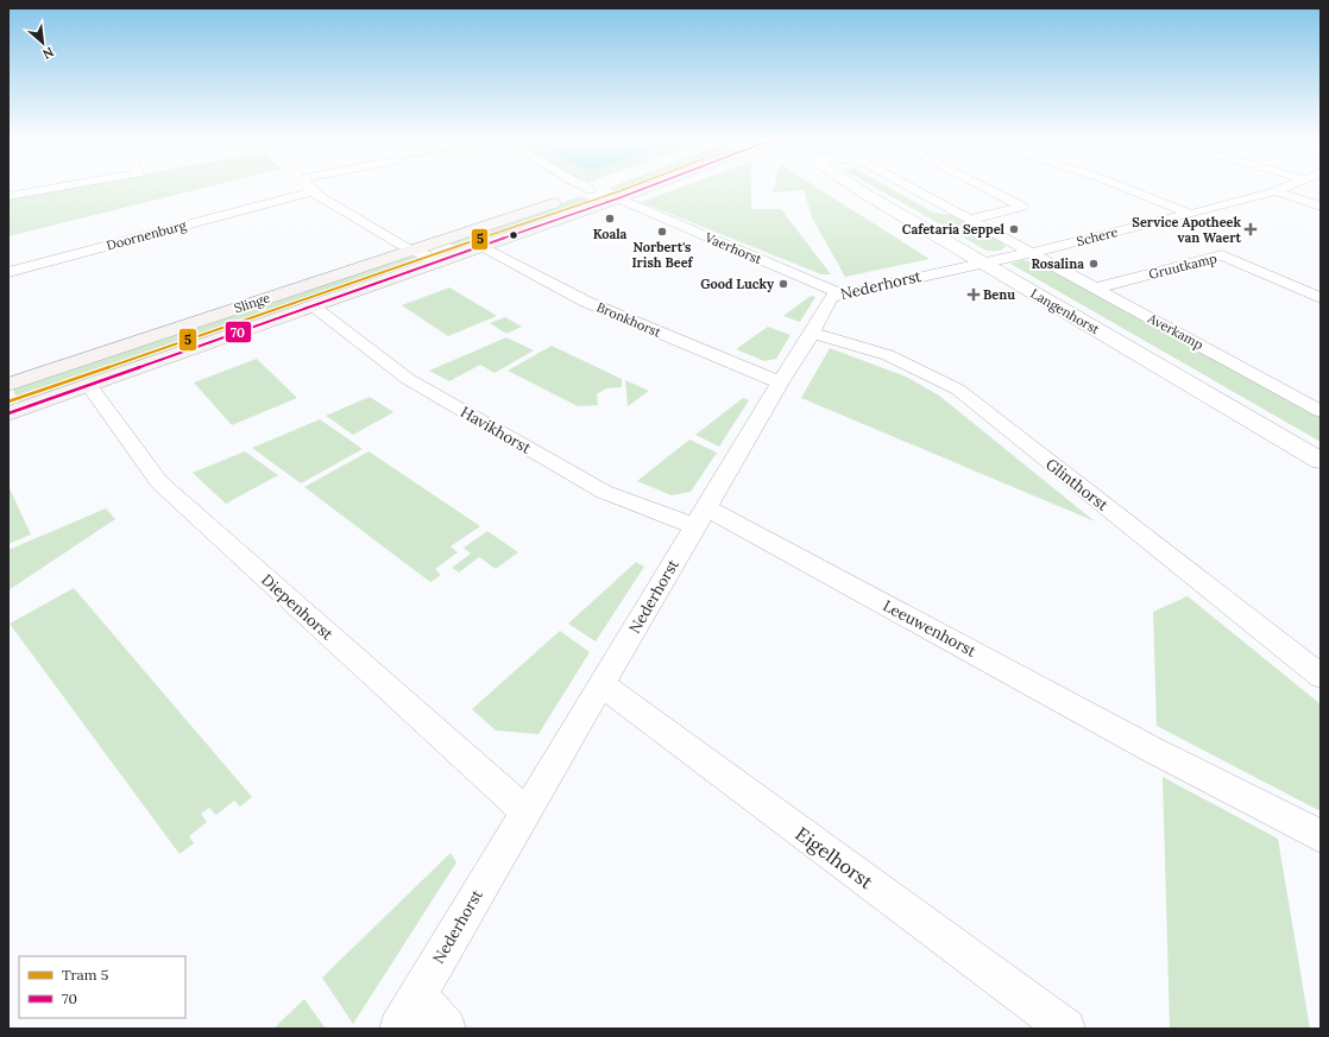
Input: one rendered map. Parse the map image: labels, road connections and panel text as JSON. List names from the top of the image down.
{
  "streets": {
    "main road": ["Slinge"],
    "street": [
      "Doornenburg",
      "Schere",
      "Vaerhorst",
      "Gruutkamp",
      "Nederhorst",
      "Langenhorst",
      "Bronkhorst",
      "Averkamp",
      "Havikhorst",
      "Glinthorst",
      "Diepenhorst",
      "Leeuwenhorst",
      "Eigelhorst"
    ]
  },
  "crossings": [
    ["Schere", "Nederhorst"],
    ["Schere", "Langenhorst"],
    ["Schere", "Averkamp"],
    ["Vaerhorst", "Nederhorst"],
    ["Vaerhorst", "Slinge"],
    ["Gruutkamp", "Averkamp"],
    ["Nederhorst", "Langenhorst"],
    ["Nederhorst", "Bronkhorst"],
    ["Nederhorst", "Havikhorst"],
    ["Nederhorst", "Glinthorst"],
    ["Nederhorst", "Diepenhorst"],
    ["Nederhorst", "Leeuwenhorst"],
    ["Nederhorst", "Eigelhorst"],
    ["Slinge", "Bronkhorst"],
    ["Slinge", "Havikhorst"],
    ["Slinge", "Diepenhorst"],
    ["Havikhorst", "Leeuwenhorst"]
  ],
  "places": {
    "other": [
      "Koala",
      "Cafetaria Seppel",
      "Norbert's Irish Beef",
      "Rosalina",
      "Good Lucky"
    ],
    "health": ["Service Apotheek van Waert", "Benu"]
  },
  "lines": ["tram line 5", "transit line 70"],
  "legend": ["Tram 5", "70"],
  "north": "bottom right"
}
